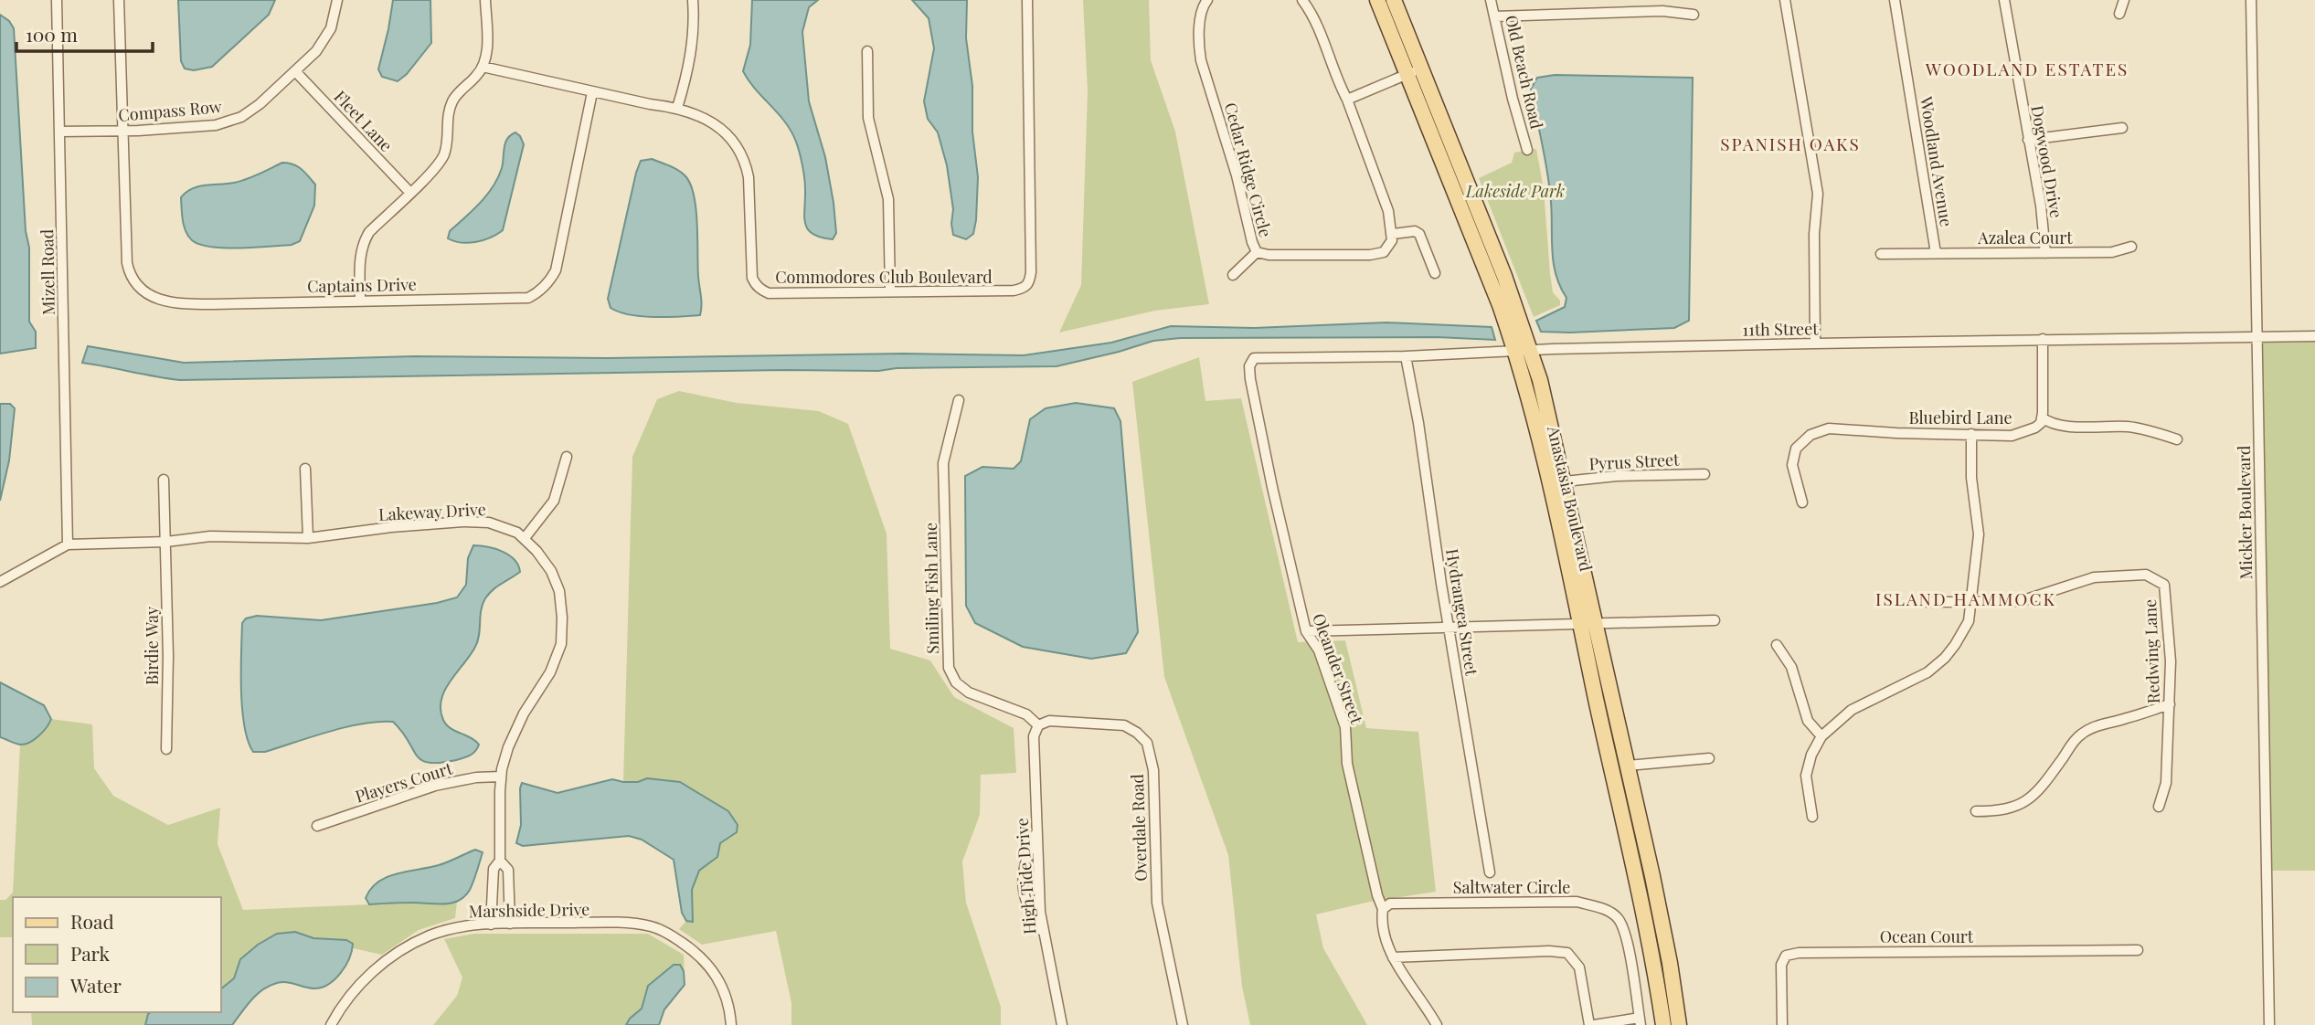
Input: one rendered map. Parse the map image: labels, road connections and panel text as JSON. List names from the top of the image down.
{
  "streets": {
    "main road": ["Anastasia Boulevard"],
    "street": [
      "Old Beach Road",
      "Compass Row",
      "Fleet Lane",
      "Woodland Avenue",
      "Dogwood Drive",
      "Cedar Ridge Circle",
      "Azalea Court",
      "Mizell Road",
      "Commodores Club Boulevard",
      "Captains Drive",
      "11th Street",
      "Bluebird Lane",
      "Pyrus Street",
      "Lakeway Drive",
      "Mickler Boulevard",
      "Smiling Fish Lane",
      "Hydrangea Street",
      "Birdie Way",
      "Redwing Lane",
      "Oleander Street",
      "Players Court",
      "Overdale Road",
      "High Tide Drive",
      "Saltwater Circle",
      "Marshside Drive",
      "Ocean Court"
    ]
  },
  "crossings": [
    ["Compass Row", "Fleet Lane"],
    ["Compass Row", "Mizell Road"],
    ["Compass Row", "Captains Drive"],
    ["Woodland Avenue", "Azalea Court"],
    ["Dogwood Drive", "Azalea Court"],
    ["Mizell Road", "Lakeway Drive"],
    ["Commodores Club Boulevard", "Captains Drive"],
    ["11th Street", "Anastasia Boulevard"],
    ["11th Street", "Mickler Boulevard"],
    ["11th Street", "Hydrangea Street"],
    ["11th Street", "Oleander Street"],
    ["Pyrus Street", "Anastasia Boulevard"],
    ["Lakeway Drive", "Birdie Way"],
    ["Lakeway Drive", "Players Court"],
    ["Lakeway Drive", "Marshside Drive"],
    ["Smiling Fish Lane", "Overdale Road"],
    ["Smiling Fish Lane", "High Tide Drive"],
    ["Oleander Street", "Saltwater Circle"],
    ["Overdale Road", "High Tide Drive"]
  ],
  "districts": ["WOODLAND ESTATES", "SPANISH OAKS", "ISLAND HAMMOCK"],
  "parks": ["Lakeside Park"],
  "legend": ["Road", "Park", "Water"],
  "scale_bar": "100 m"
}
